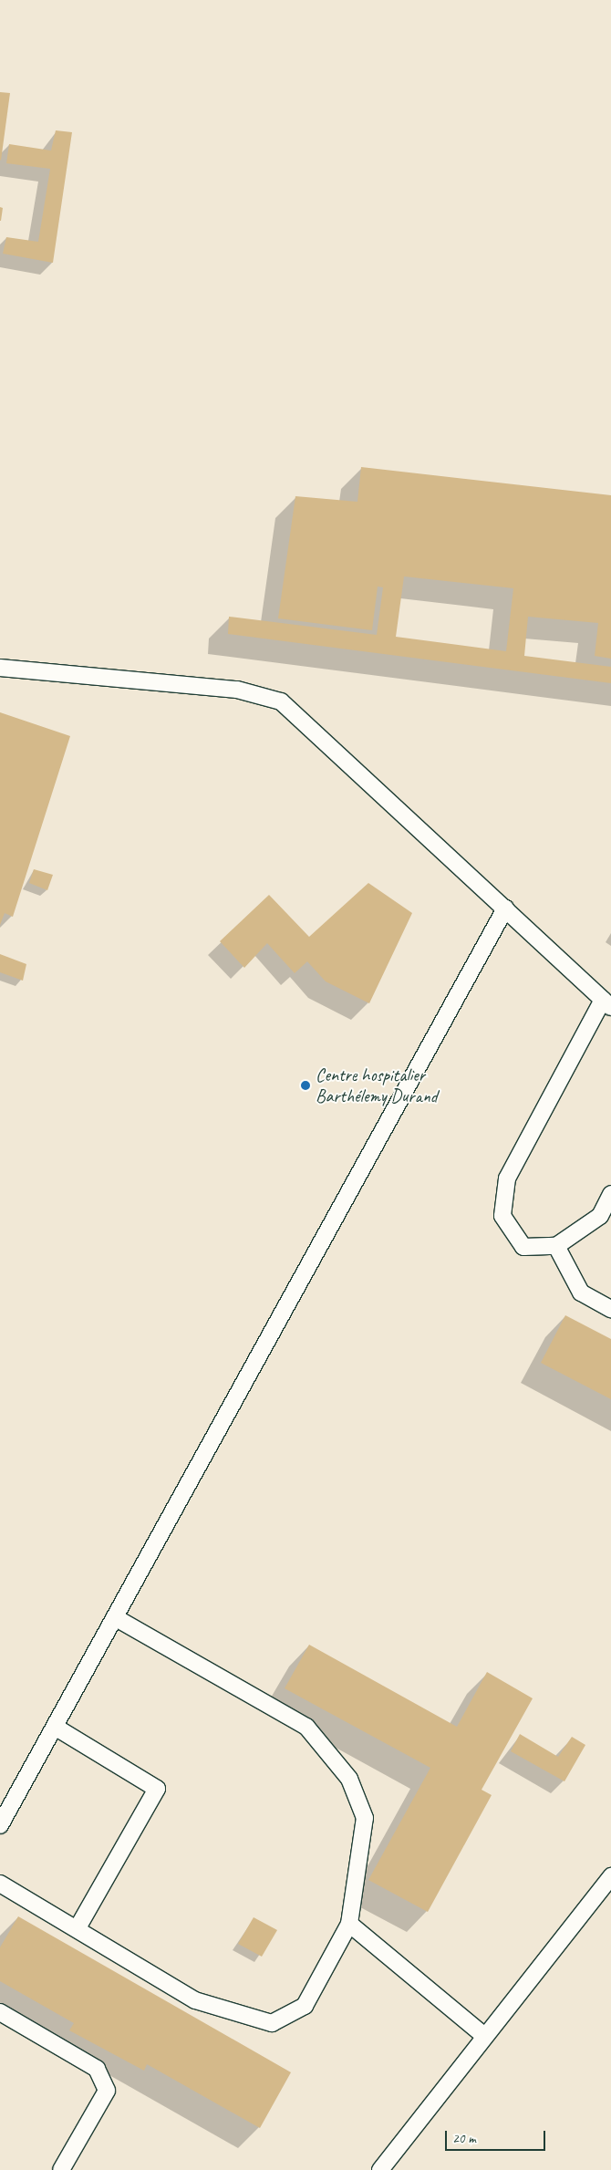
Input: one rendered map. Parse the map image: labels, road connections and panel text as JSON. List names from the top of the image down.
{
  "places": ["Centre hospitalier Barthélemy Durand"],
  "scale_bar": "20 m"
}
